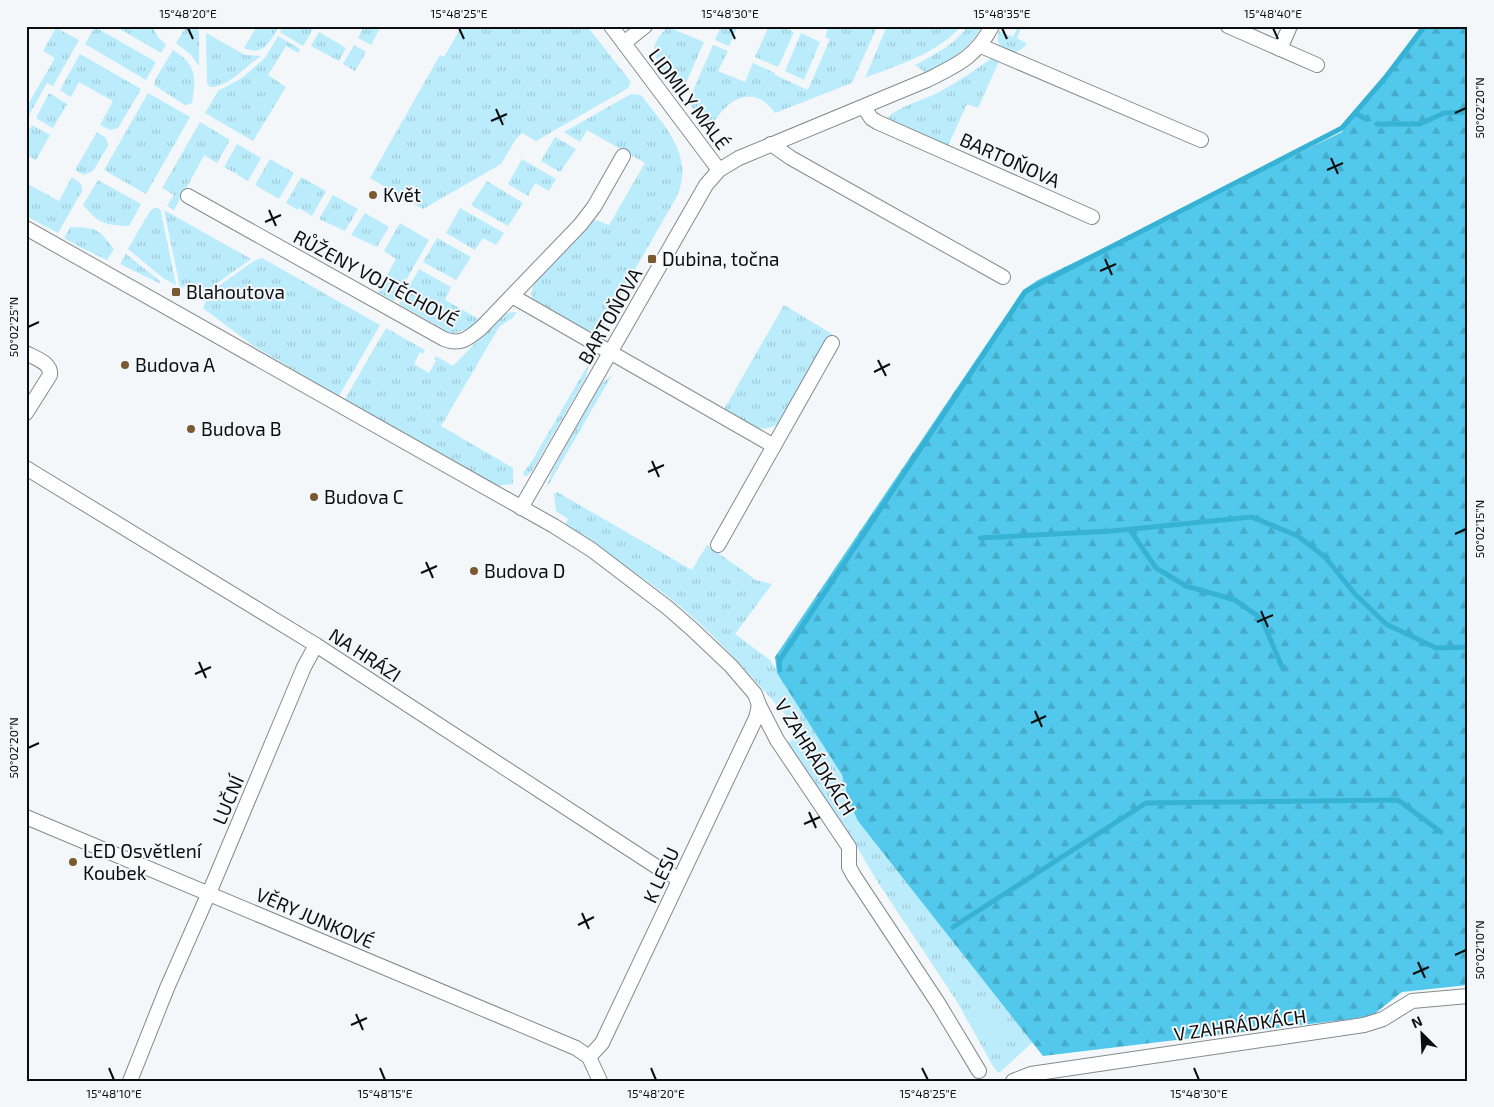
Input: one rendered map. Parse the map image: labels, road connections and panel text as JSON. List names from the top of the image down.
{
  "streets": {
    "street": [
      "LIDMILY MALÉ",
      "BARTOŇOVA",
      "RŮŽENY VOJTĚCHOVÉ",
      "NA HRÁZI",
      "V ZAHRÁDKÁCH",
      "LUČNÍ",
      "K LESU",
      "VĚRY JUNKOVÉ"
    ]
  },
  "crossings": [
    ["LIDMILY MALÉ", "BARTOŇOVA"],
    ["BARTOŇOVA", "V ZAHRÁDKÁCH"],
    ["NA HRÁZI", "LUČNÍ"],
    ["NA HRÁZI", "K LESU"],
    ["V ZAHRÁDKÁCH", "K LESU"],
    ["LUČNÍ", "VĚRY JUNKOVÉ"],
    ["K LESU", "VĚRY JUNKOVÉ"]
  ],
  "places": {
    "other": [
      "Květ",
      "Budova A",
      "Budova B",
      "Budova C",
      "Budova D",
      "LED Osvětlení Koubek"
    ],
    "transit": ["Dubina, točna", "Blahoutova"]
  },
  "north": "top left",
  "coordinates": [
    "15°48'20\"E",
    "15°48'25\"E",
    "15°48'30\"E",
    "15°48'35\"E",
    "15°48'40\"E",
    "50°02'20\"N",
    "50°02'25\"N",
    "50°02'15\"N",
    "50°02'10\"N",
    "15°48'10\"E",
    "15°48'15\"E"
  ]
}
